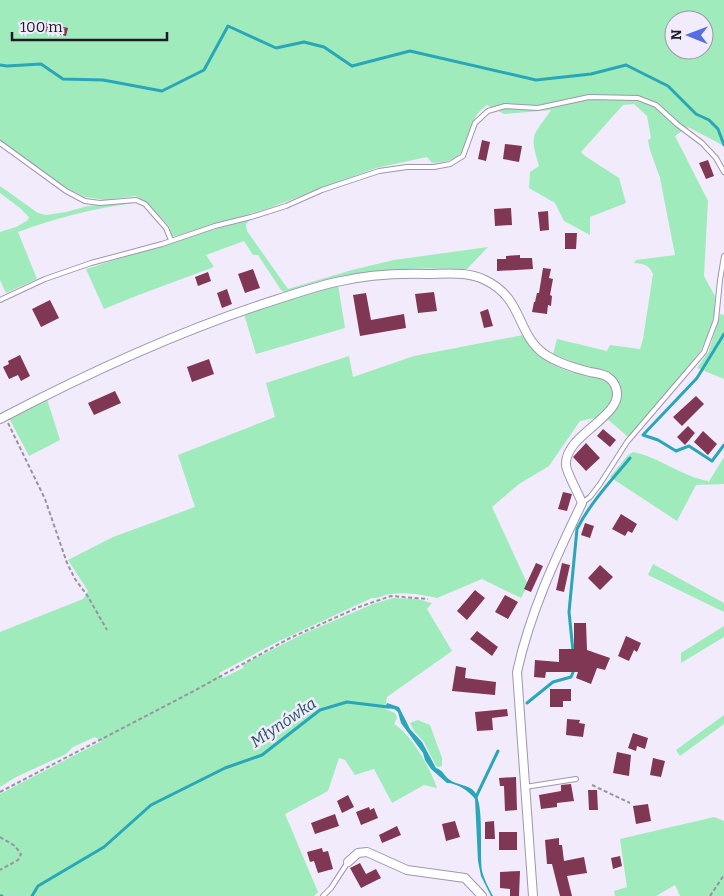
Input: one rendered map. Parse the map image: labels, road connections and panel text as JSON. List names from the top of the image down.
{
  "water": ["Młynówka"],
  "scale_bar": "100 m",
  "north": "left"
}
